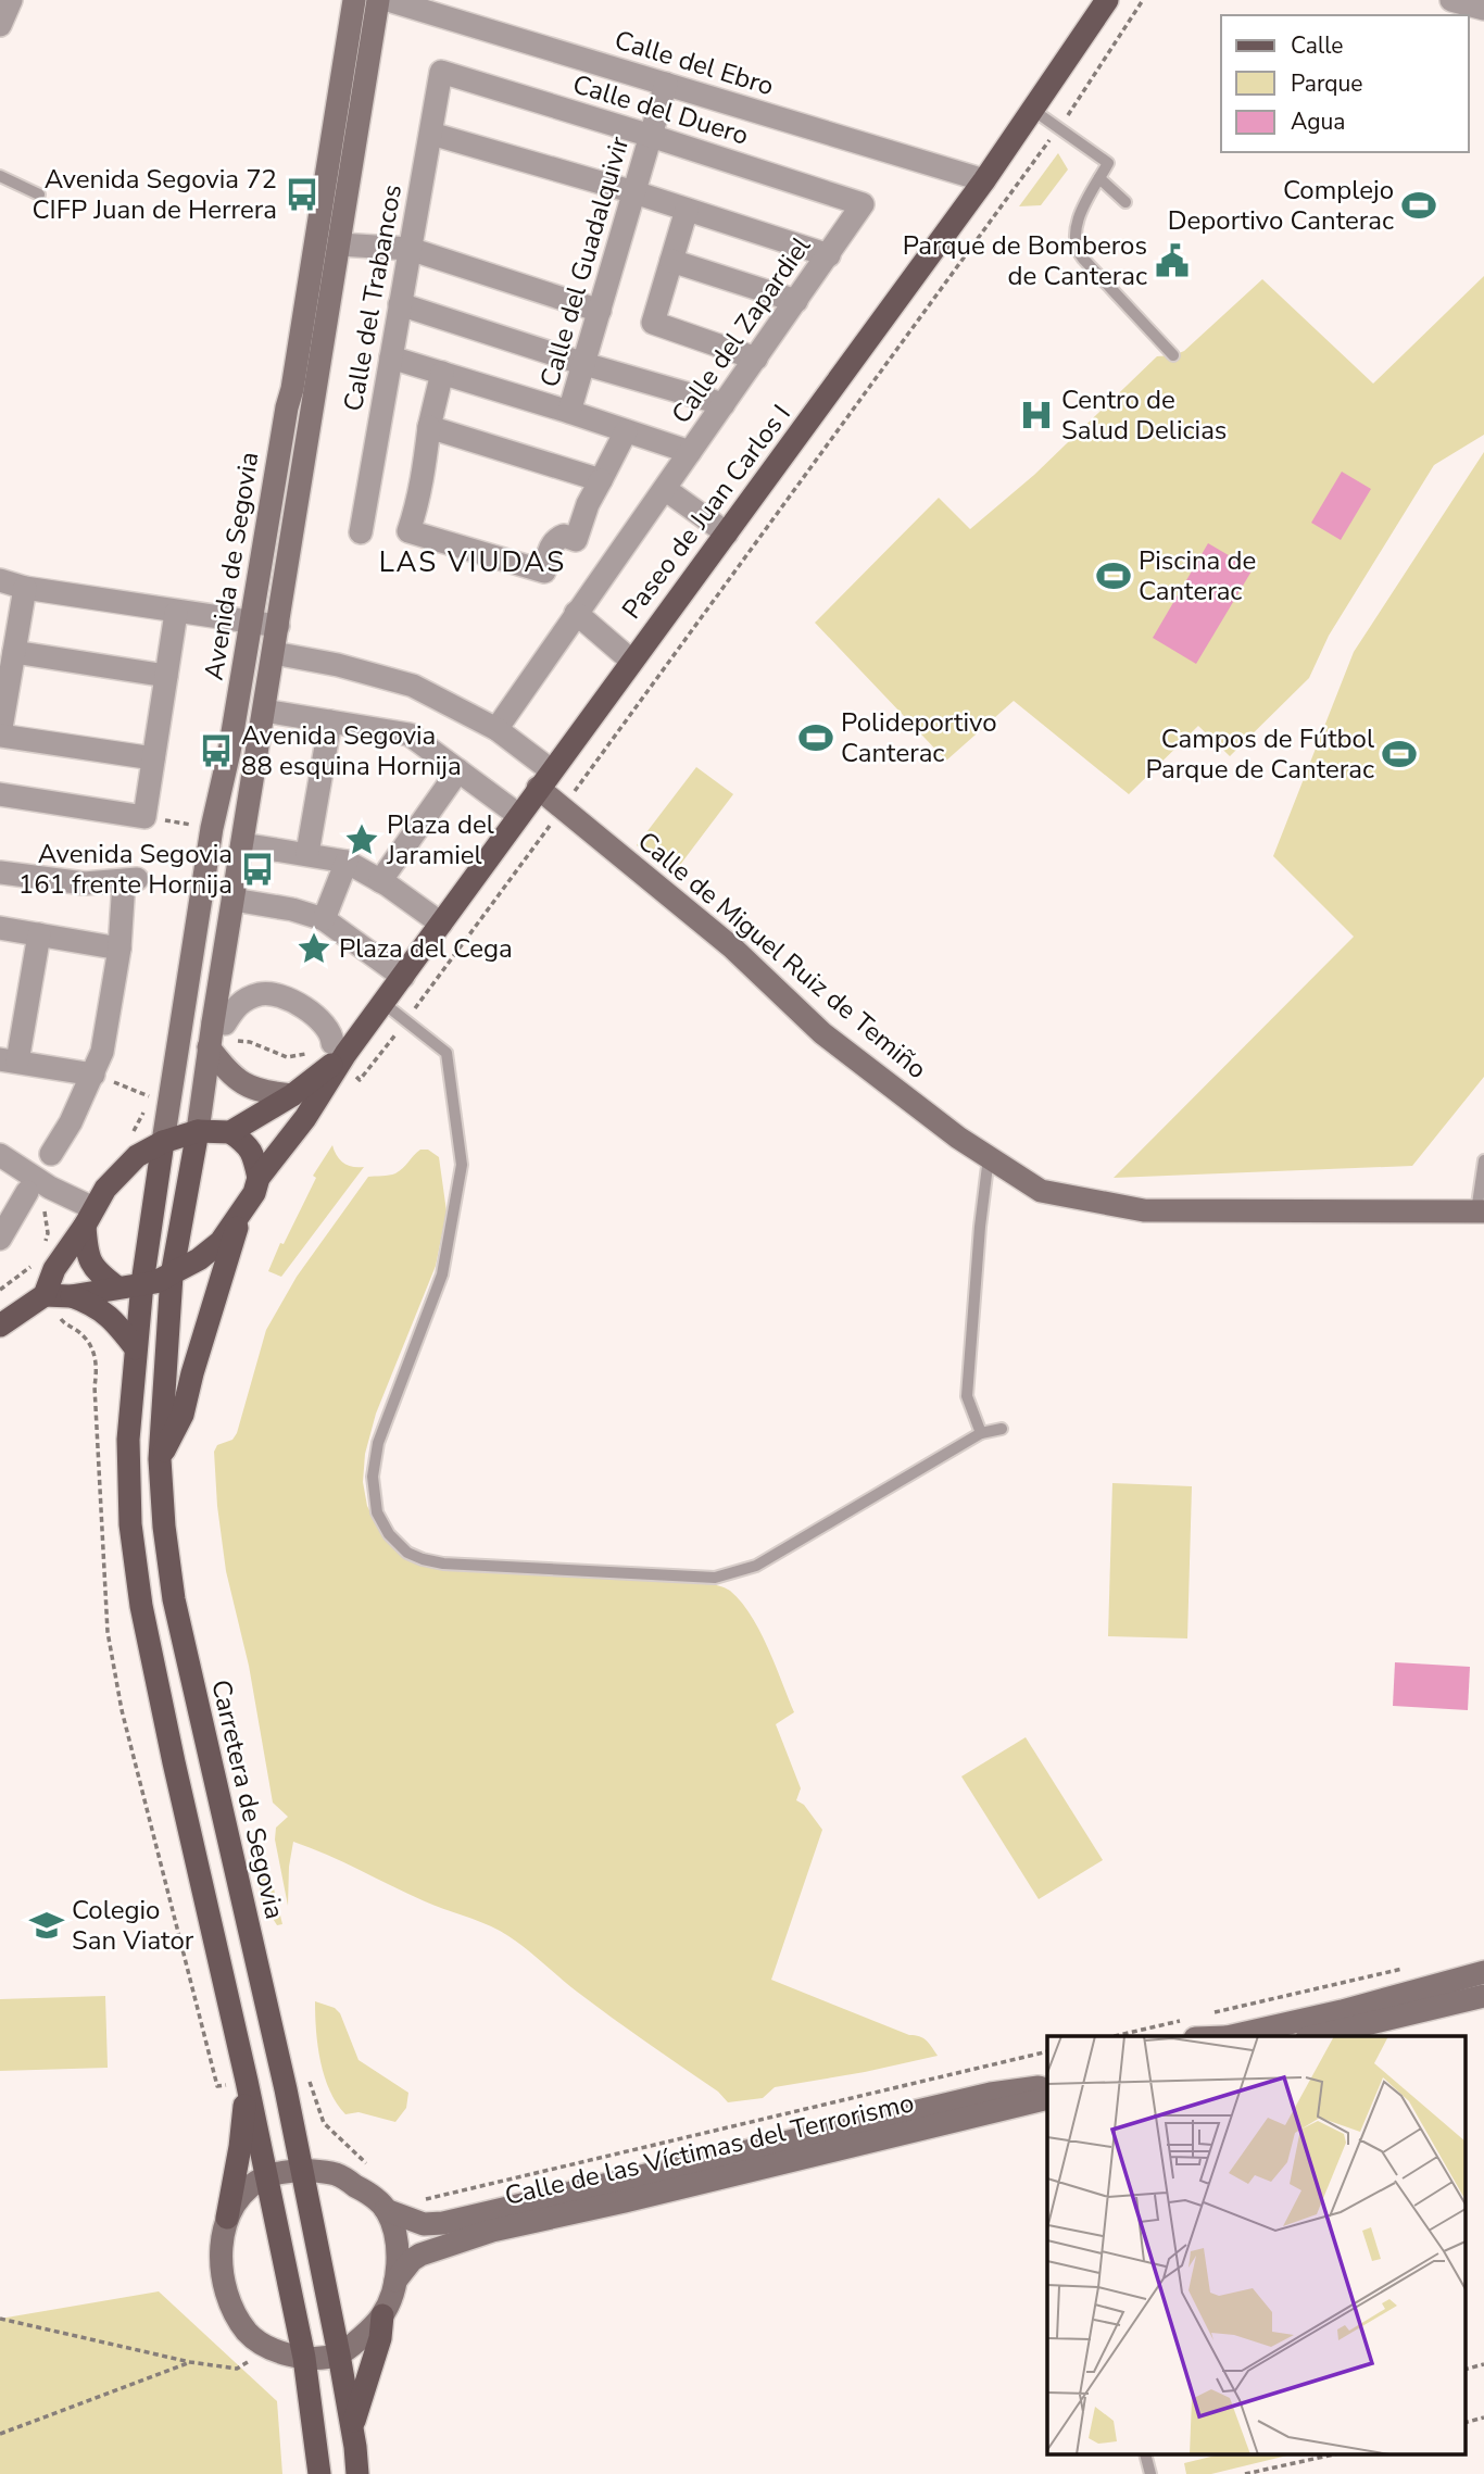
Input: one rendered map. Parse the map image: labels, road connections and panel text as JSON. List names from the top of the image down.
{
  "streets": {
    "main road": ["Paseo de Juan Carlos I", "Carretera de Segovia"],
    "street": [
      "Calle del Ebro",
      "Calle del Duero",
      "Calle del Guadalquivir",
      "Calle del Trabancos",
      "Calle del Zapardiel",
      "Avenida de Segovia",
      "Calle de Miguel Ruiz de Temiño",
      "Calle de las Víctimas del Terrorismo"
    ]
  },
  "crossings": [
    ["Calle del Ebro", "Calle del Guadalquivir"],
    ["Calle del Ebro", "Paseo de Juan Carlos I"],
    ["Calle del Duero", "Calle del Guadalquivir"],
    ["Calle del Duero", "Calle del Trabancos"],
    ["Calle del Duero", "Calle del Zapardiel"],
    ["Paseo de Juan Carlos I", "Avenida de Segovia"],
    ["Paseo de Juan Carlos I", "Calle de Miguel Ruiz de Temiño"],
    ["Paseo de Juan Carlos I", "Carretera de Segovia"],
    ["Avenida de Segovia", "Carretera de Segovia"]
  ],
  "districts": ["LAS VIUDAS"],
  "places": {
    "bus stop": ["Avenida Segovia 72 CIFP Juan de Herrera", "Avenida Segovia 88 esquina Hornija", "Avenida Segovia 161 frente Hornija"],
    "sports": [
      "Complejo Deportivo Canterac",
      "Piscina de Canterac",
      "Polideportivo Canterac",
      "Campos de Fútbol Parque de Canterac"
    ],
    "public building": ["Parque de Bomberos de Canterac"],
    "hospital": ["Centro de Salud Delicias"],
    "place": ["Plaza del Jaramiel", "Plaza del Cega"],
    "school or university": ["Colegio San Viator"]
  },
  "legend": ["Calle", "Parque", "Agua"]
}
